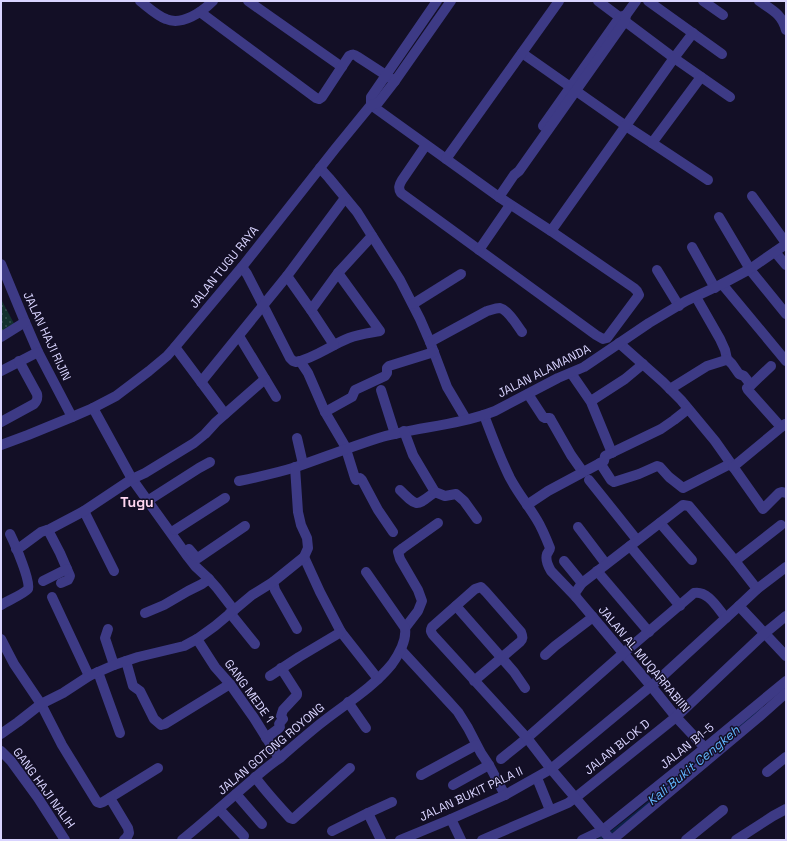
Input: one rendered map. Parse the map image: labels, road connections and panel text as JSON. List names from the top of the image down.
{
  "streets": {
    "street": [
      "JALAN TUGU RAYA",
      "JALAN HAJI RIJIN",
      "JALAN ALAMANDA",
      "JALAN AL MUQARRABIIN",
      "GANG MEDE 1",
      "JALAN B1-5",
      "JALAN BLOK D",
      "JALAN GOTONG ROYONG",
      "GANG HAJI NALIH",
      "JALAN BUKIT PALA II"
    ]
  },
  "crossings": [
    ["JALAN TUGU RAYA", "JALAN HAJI RIJIN"],
    ["JALAN AL MUQARRABIIN", "JALAN B1-5"],
    ["JALAN AL MUQARRABIIN", "JALAN BLOK D"],
    ["JALAN AL MUQARRABIIN", "JALAN BUKIT PALA II"],
    ["GANG MEDE 1", "JALAN GOTONG ROYONG"]
  ],
  "districts": ["Tugu"],
  "water": ["Kali Bukit Cengkeh"]
}
